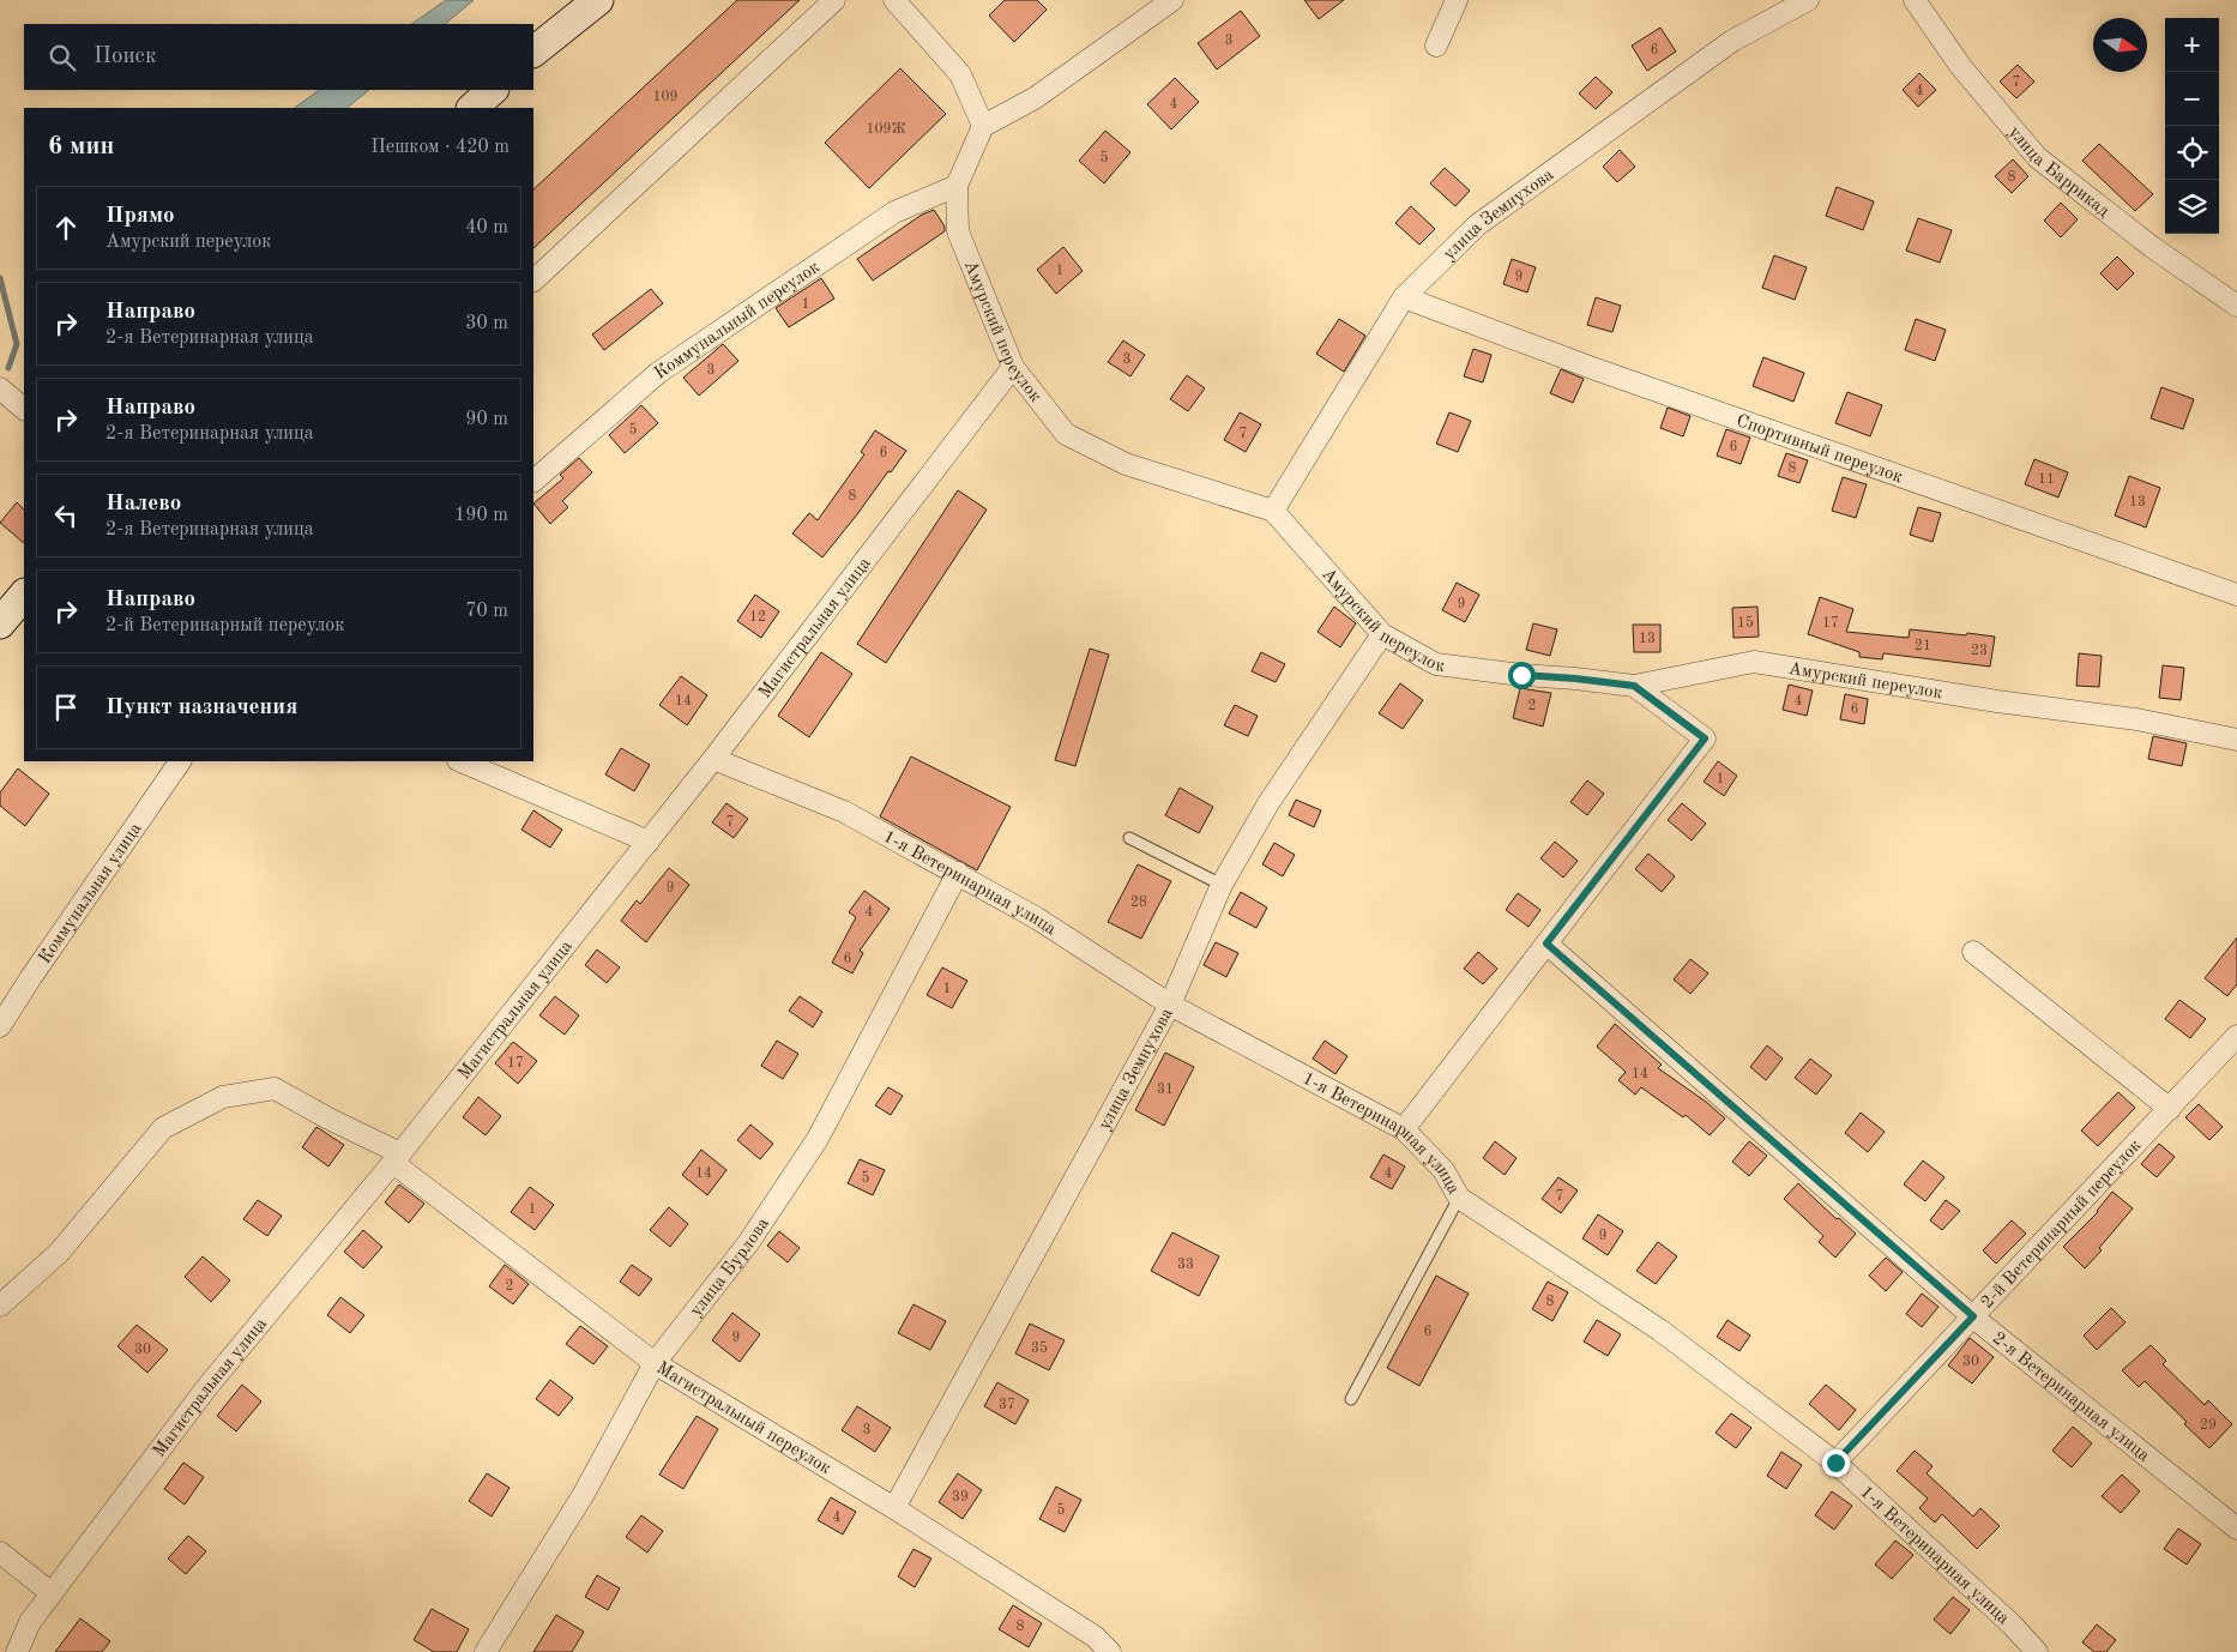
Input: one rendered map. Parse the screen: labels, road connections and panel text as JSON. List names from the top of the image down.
{
  "streets": {
    "street": [
      "улица Баррикад",
      "улица Земнухова",
      "Коммунальный переулок",
      "Амурский переулок",
      "Спортивный переулок",
      "Магистральная улица",
      "1-я Ветеринарная улица",
      "Коммунальная улица",
      "2-й Ветеринарный переулок",
      "улица Бурлова",
      "2-я Ветеринарная улица",
      "Магистральный переулок"
    ]
  },
  "crossings": [
    ["улица Земнухова", "Амурский переулок"],
    ["улица Земнухова", "Спортивный переулок"],
    ["улица Земнухова", "1-я Ветеринарная улица"],
    ["улица Земнухова", "Магистральный переулок"],
    ["Коммунальный переулок", "Амурский переулок"],
    ["Амурский переулок", "Магистральная улица"],
    ["Магистральная улица", "1-я Ветеринарная улица"],
    ["Магистральная улица", "Магистральный переулок"],
    ["1-я Ветеринарная улица", "2-й Ветеринарный переулок"],
    ["1-я Ветеринарная улица", "улица Бурлова"],
    ["2-й Ветеринарный переулок", "2-я Ветеринарная улица"],
    ["улица Бурлова", "Магистральный переулок"]
  ],
  "house_numbers": [
    "3",
    "6",
    "7",
    "4",
    "109",
    "4",
    "109Ж",
    "5",
    "8",
    "1",
    "9",
    "1",
    "3",
    "3",
    "5",
    "7",
    "6",
    "6",
    "8",
    "11",
    "8",
    "13",
    "9",
    "12",
    "15",
    "17",
    "13",
    "21",
    "23",
    "14",
    "4",
    "2",
    "6",
    "1",
    "7",
    "9",
    "28",
    "4",
    "6",
    "1",
    "17",
    "14",
    "31",
    "14",
    "4",
    "5",
    "7",
    "1",
    "9",
    "33",
    "2",
    "8",
    "6",
    "9",
    "35",
    "30",
    "30",
    "37",
    "29",
    "3",
    "39",
    "5",
    "4",
    "8"
  ],
  "north": "right",
  "page": {
    "map_buttons": ["+", "−"],
    "search": "Поиск",
    "heading": ["6 мин", "Пешком · 420 m"],
    "list": [
      ["Прямо", "Амурский переулок", "40 m"],
      ["Направо", "2-я Ветеринарная улица", "30 m"],
      ["Направо", "2-я Ветеринарная улица", "90 m"],
      ["Налево", "2-я Ветеринарная улица", "190 m"],
      ["Направо", "2-й Ветеринарный переулок", "70 m"],
      "Пункт назначения"
    ]
  }
}
